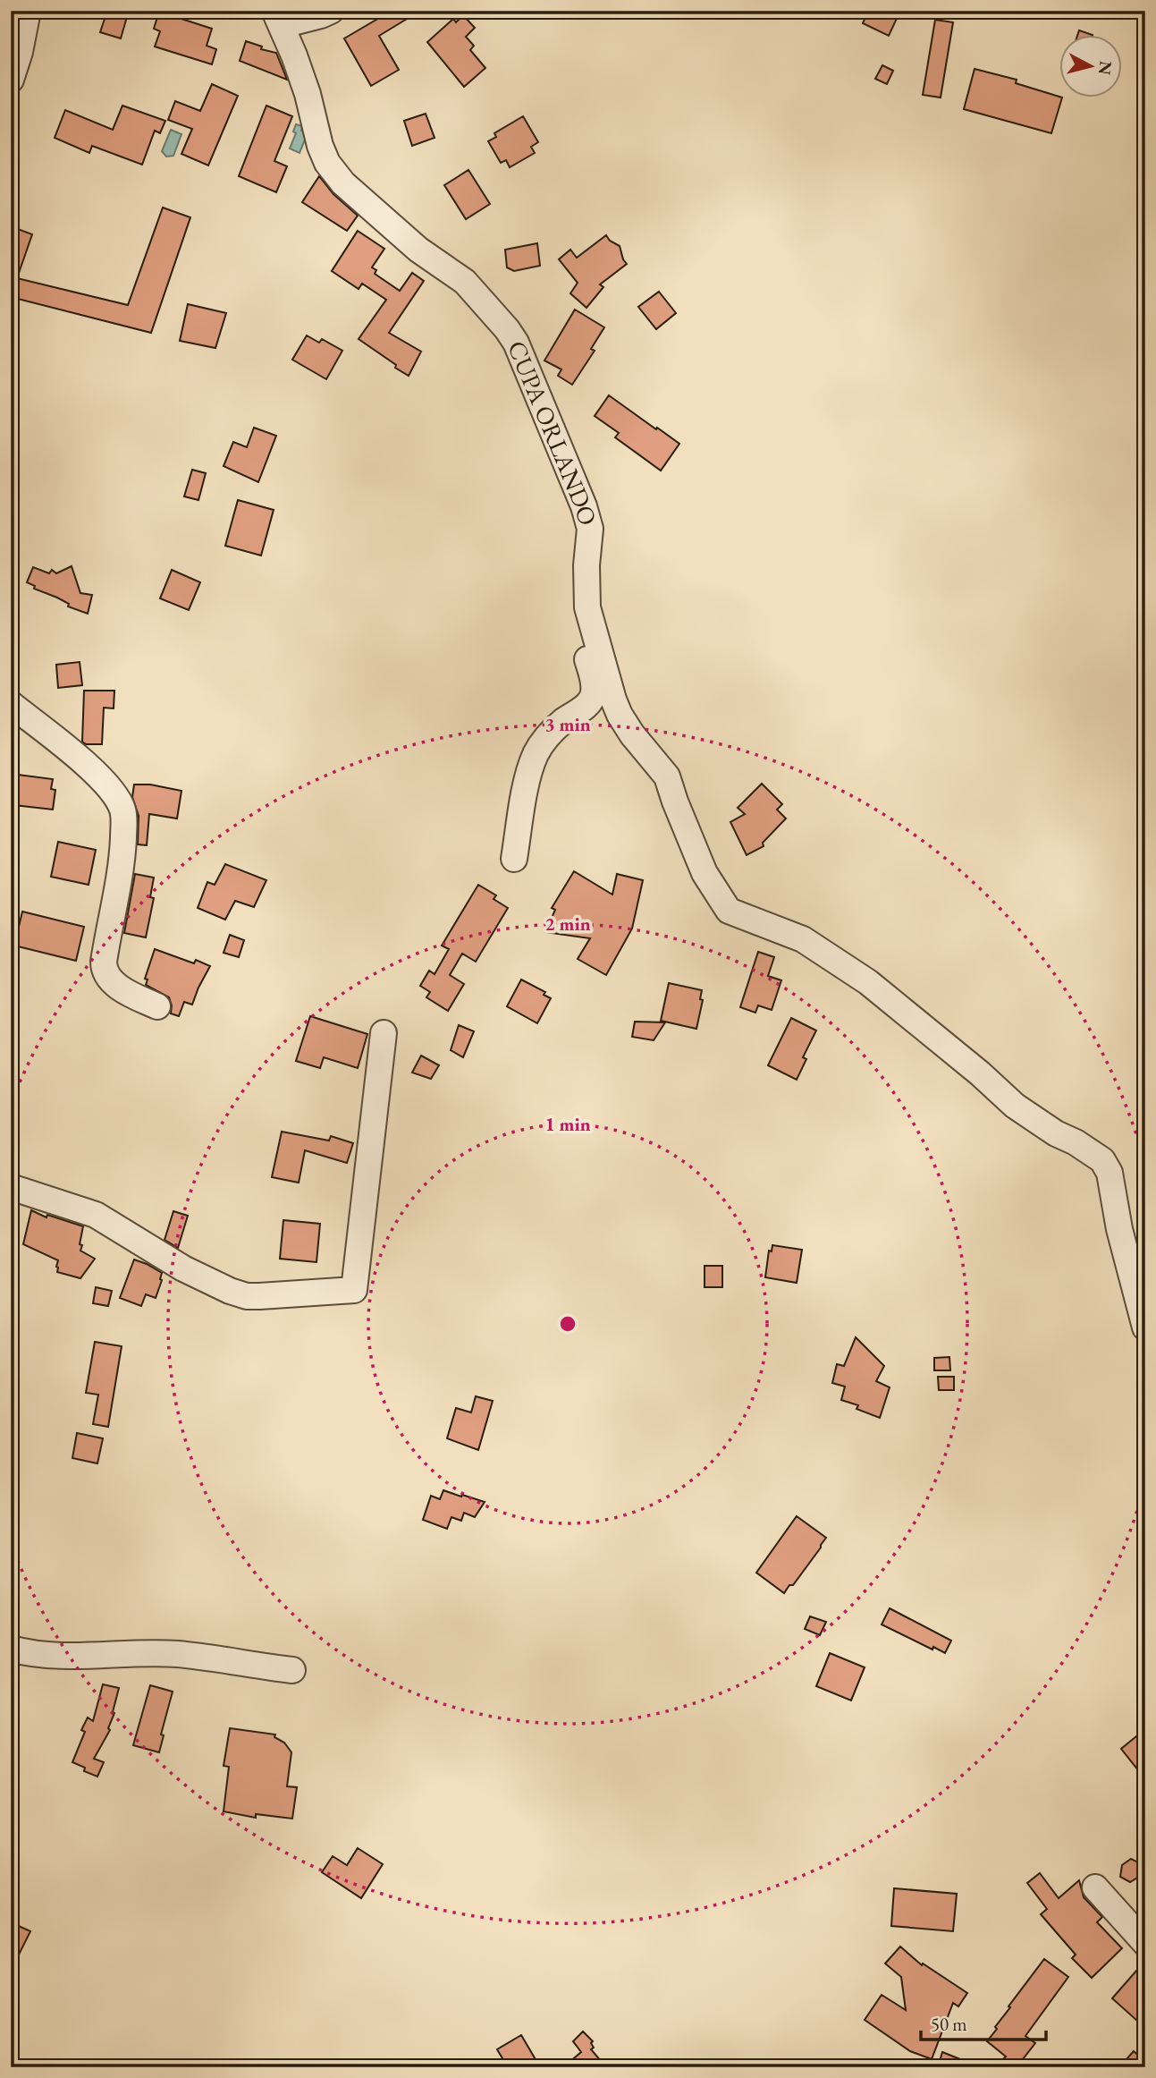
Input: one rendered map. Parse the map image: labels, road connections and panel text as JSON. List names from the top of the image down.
{
  "streets": {
    "street": ["CUPA ORLANDO"]
  },
  "scale_bar": "50 m",
  "north": "right",
  "rings": ["3 min", "2 min", "1 min"]
}
